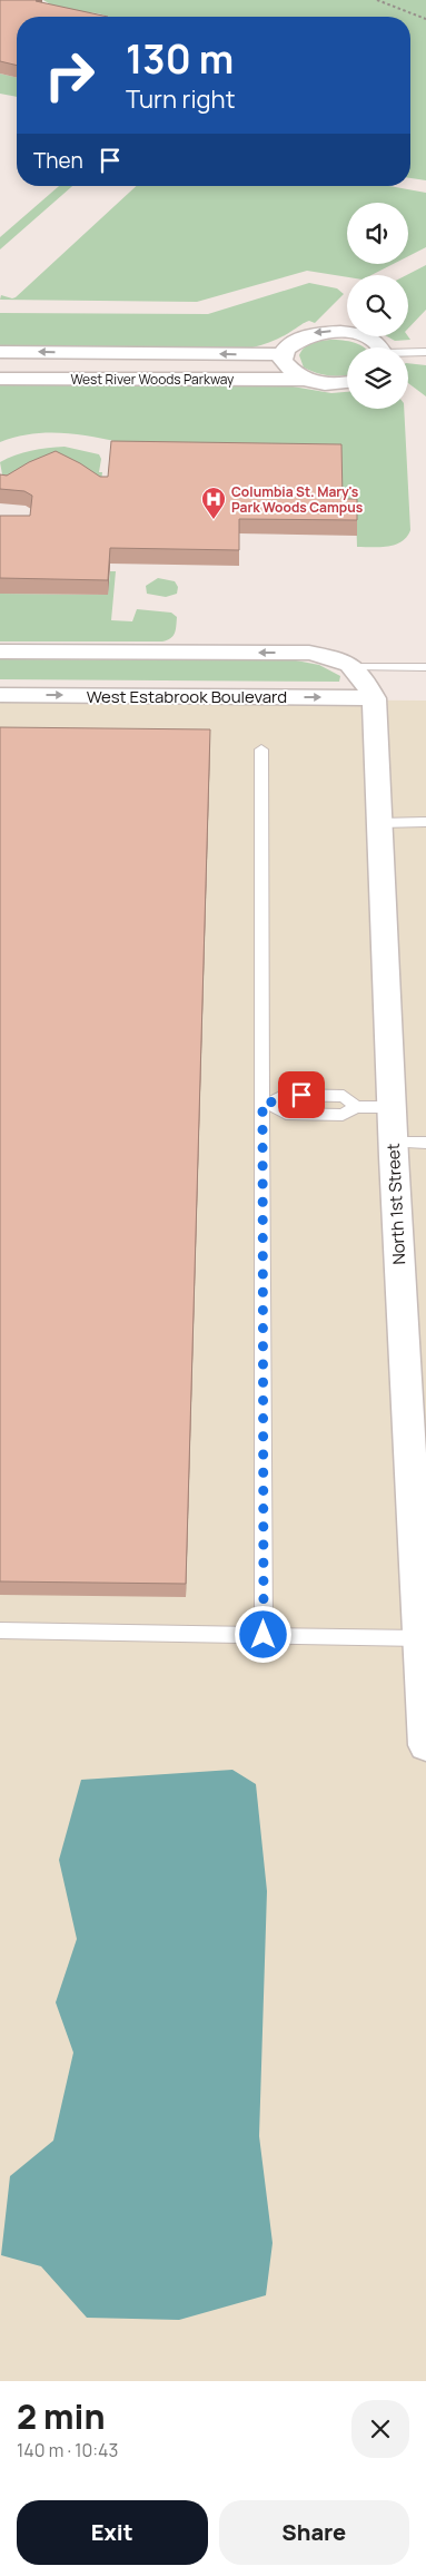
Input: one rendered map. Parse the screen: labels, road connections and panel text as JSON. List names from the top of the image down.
{
  "streets": {
    "street": ["West River Woods Parkway", "West Estabrook Boulevard", "North 1st Street"]
  },
  "crossings": [
    ["West Estabrook Boulevard", "North 1st Street"]
  ],
  "places": {
    "hospital": ["Columbia St. Mary's Park Woods Campus"]
  },
  "page": {
    "turn": ["130 m", "Turn right"],
    "then": "Then",
    "heading": ["2 min", "140 m · 10:43"],
    "buttons": ["Exit", "Share"]
  }
}
